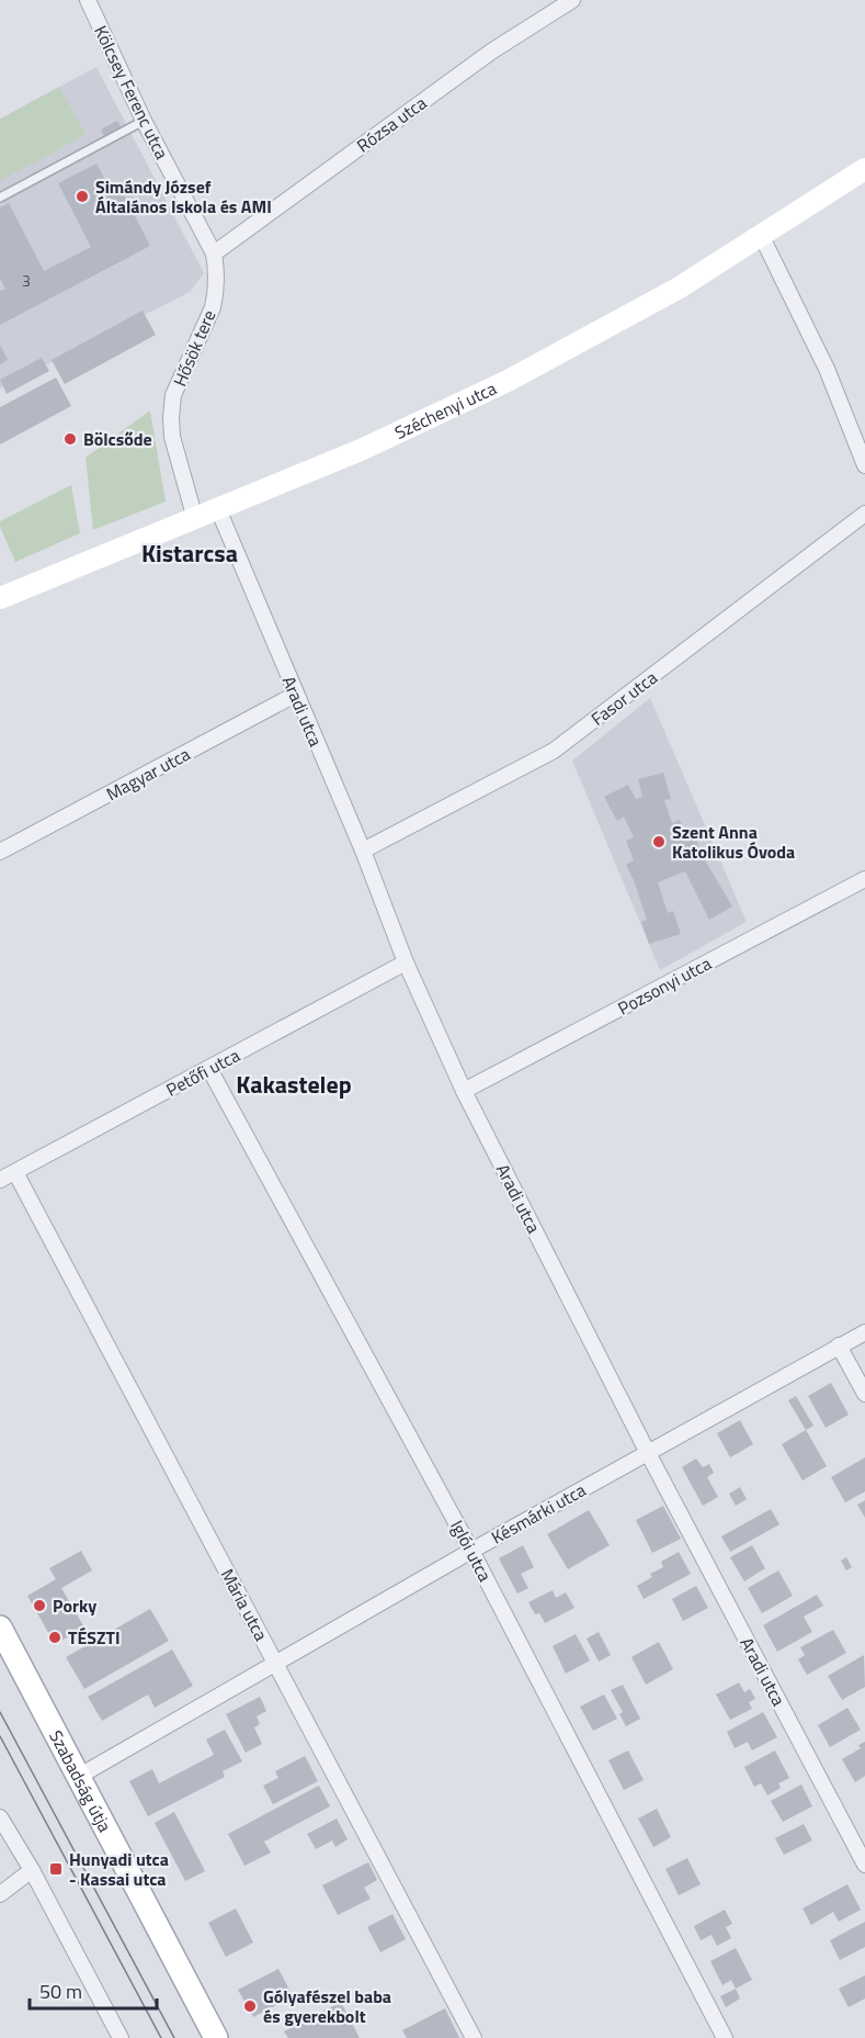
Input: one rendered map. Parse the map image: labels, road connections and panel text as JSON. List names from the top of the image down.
{
  "streets": {
    "main road": ["Széchenyi utca", "Szabadság útja"],
    "street": [
      "Kölcsey Ferenc utca",
      "Rózsa utca",
      "Hősök tere",
      "Fasor utca",
      "Aradi utca",
      "Magyar utca",
      "Pozsonyi utca",
      "Petőfi utca",
      "Késmárki utca",
      "Iglói utca",
      "Mária utca"
    ]
  },
  "crossings": [
    ["Kölcsey Ferenc utca", "Rózsa utca"],
    ["Kölcsey Ferenc utca", "Hősök tere"],
    ["Rózsa utca", "Hősök tere"],
    ["Hősök tere", "Széchenyi utca"],
    ["Széchenyi utca", "Aradi utca"],
    ["Fasor utca", "Aradi utca"],
    ["Aradi utca", "Magyar utca"],
    ["Aradi utca", "Pozsonyi utca"],
    ["Aradi utca", "Petőfi utca"],
    ["Aradi utca", "Késmárki utca"],
    ["Petőfi utca", "Iglói utca"],
    ["Petőfi utca", "Mária utca"],
    ["Késmárki utca", "Iglói utca"],
    ["Késmárki utca", "Mária utca"],
    ["Késmárki utca", "Szabadság útja"]
  ],
  "districts": ["Kistarcsa", "Kakastelep"],
  "places": {
    "other": [
      "Simándy József Általános Iskola és AMI",
      "Bölcsőde",
      "Szent Anna Katolikus Óvoda",
      "Porky",
      "TÉSZTI",
      "Gólyafészel baba és gyerekbolt"
    ],
    "transit": ["Hunyadi utca - Kassai utca"]
  },
  "house_numbers": ["3"],
  "scale_bar": "50 m"
}
